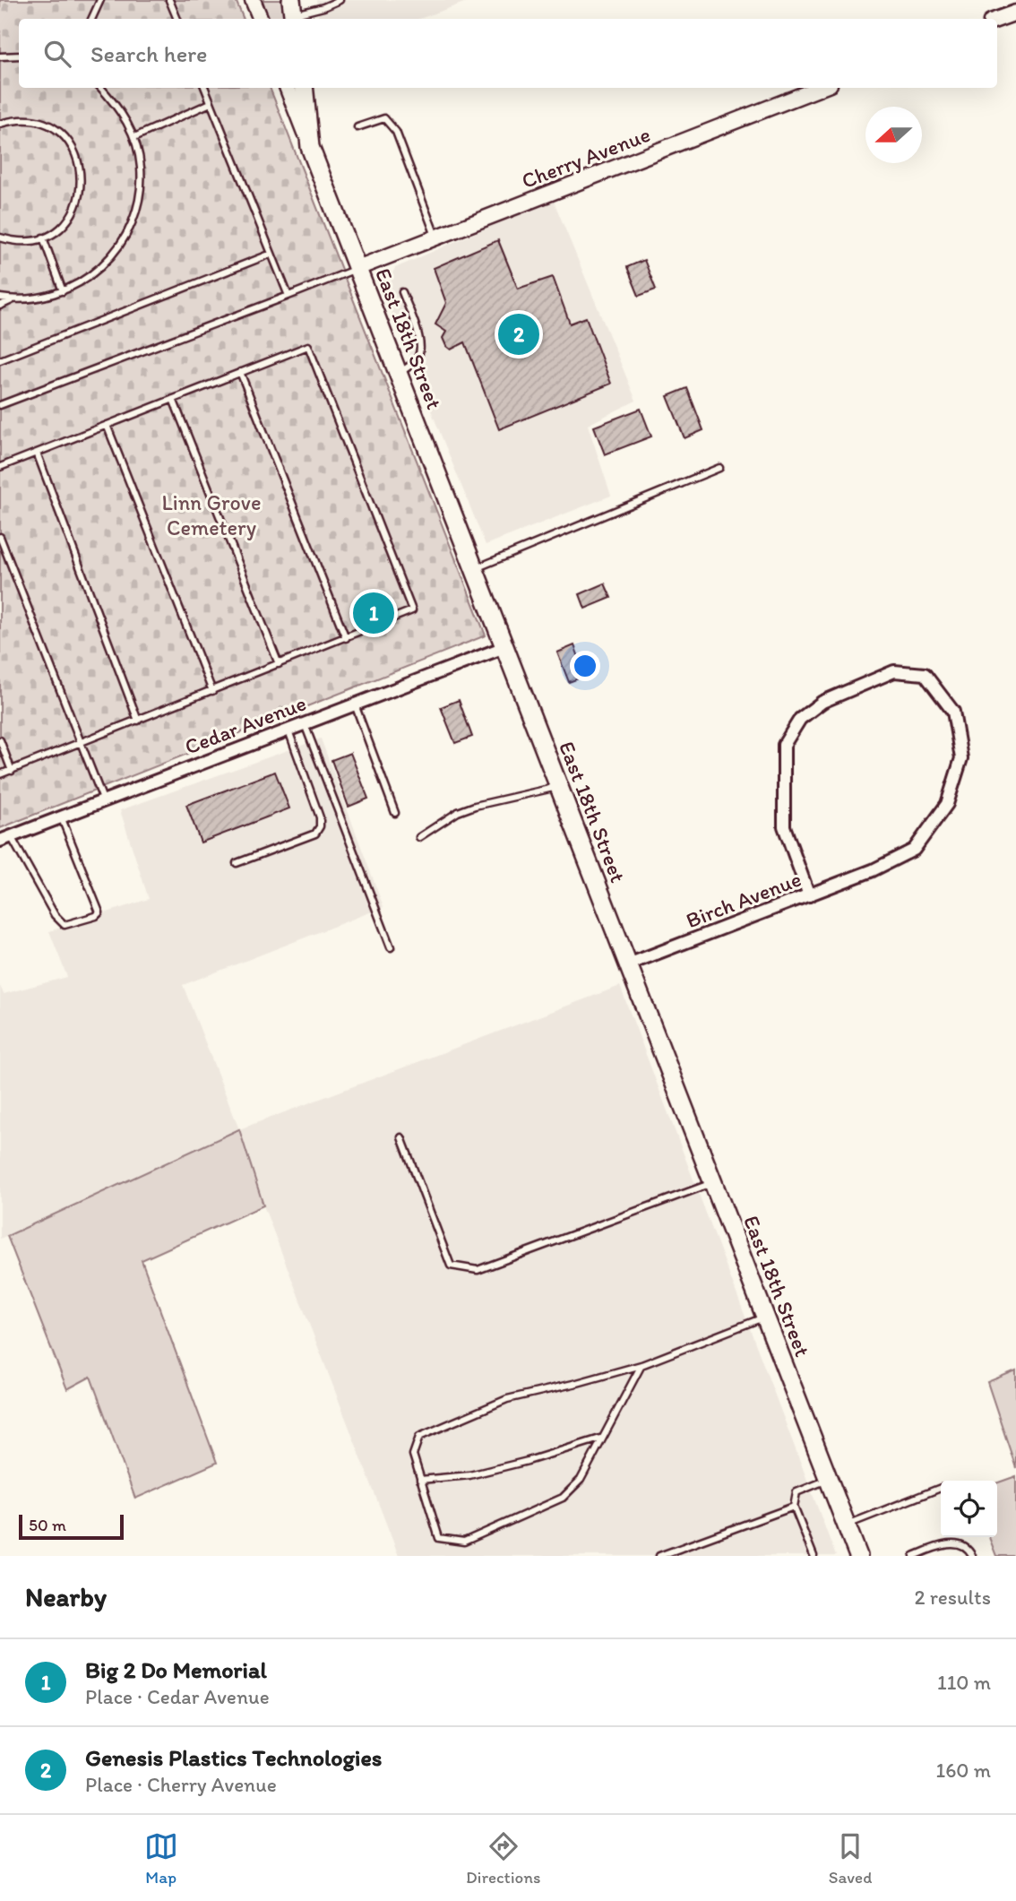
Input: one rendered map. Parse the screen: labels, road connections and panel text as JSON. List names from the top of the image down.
{
  "streets": {
    "main road": ["East 18th Street"],
    "street": ["Cherry Avenue", "Cedar Avenue", "Birch Avenue"]
  },
  "crossings": [
    ["Cherry Avenue", "East 18th Street"],
    ["East 18th Street", "Cedar Avenue"],
    ["East 18th Street", "Birch Avenue"]
  ],
  "parks": ["Linn Grove Cemetery"],
  "scale_bar": "50 m",
  "north": "left",
  "page": {
    "search": "Search here",
    "pins": ["2", "1"],
    "scale": "50 m",
    "heading": ["Nearby", "2 results"],
    "list": [
      {
        "mark": "1",
        "name": "Big 2 Do Memorial",
        "note": "Place · Cedar Avenue",
        "value": "110 m"
      },
      {
        "mark": "2",
        "name": "Genesis Plastics Technologies",
        "note": "Place · Cherry Avenue",
        "value": "160 m"
      }
    ],
    "nav": ["Map", "Directions", "Saved"]
  }
}
